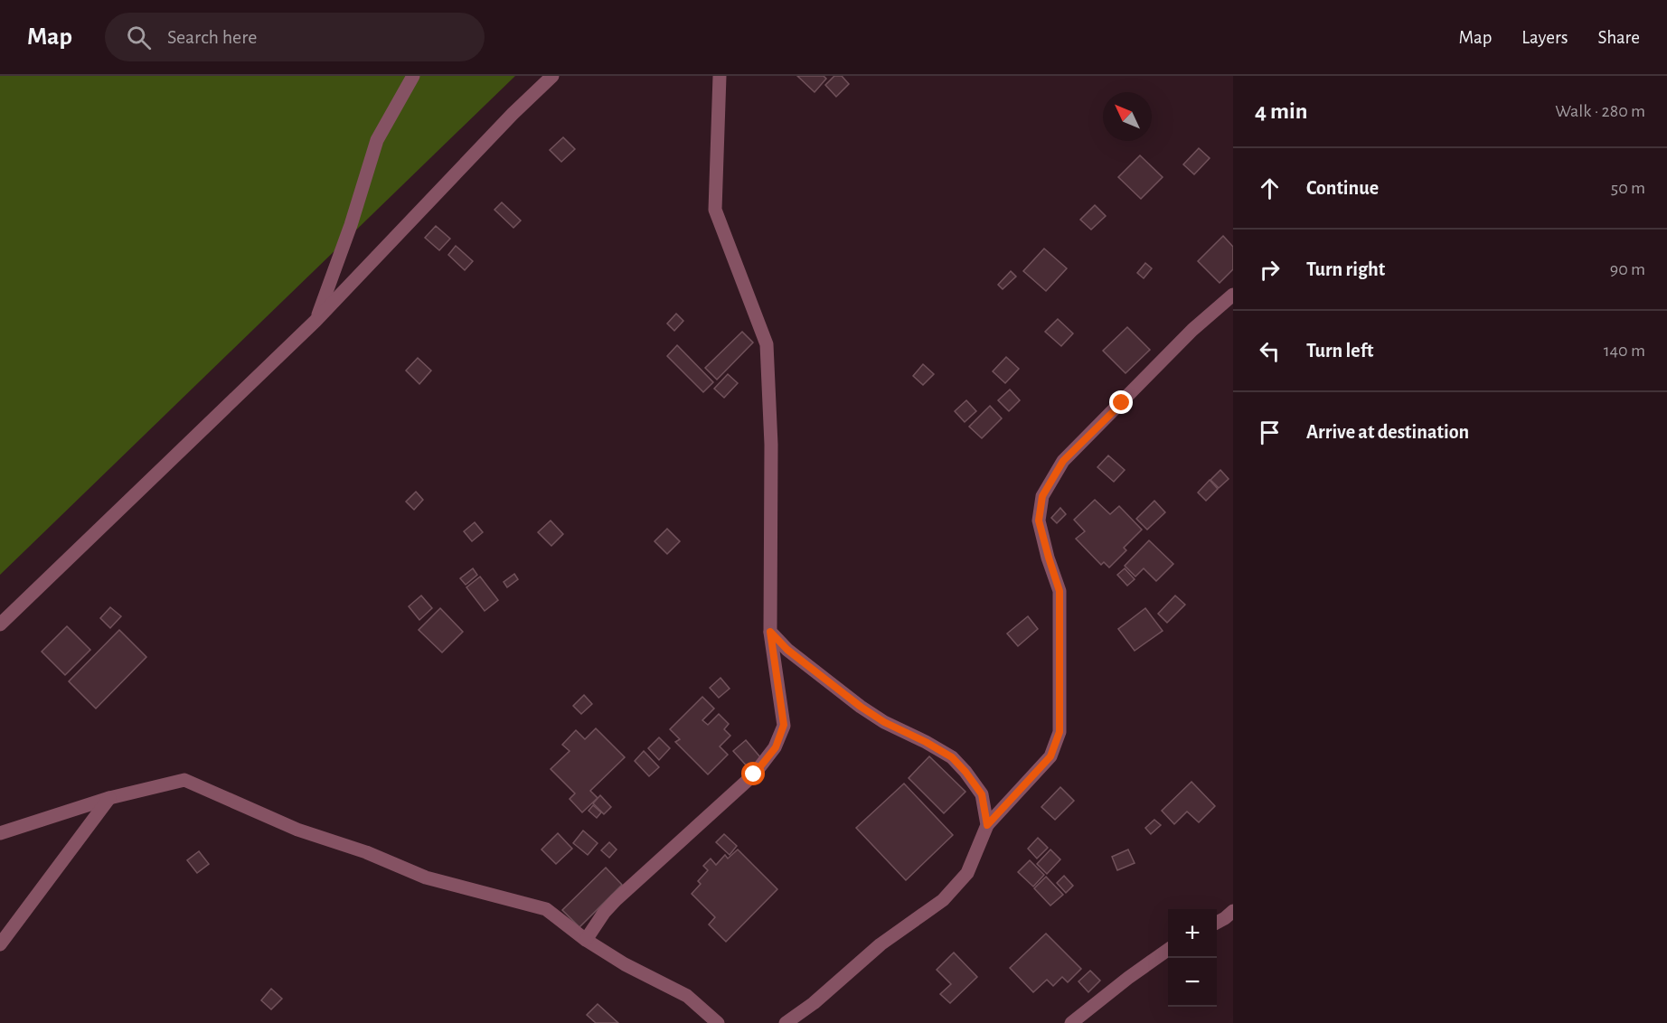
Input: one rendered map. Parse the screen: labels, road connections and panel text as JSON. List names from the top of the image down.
{
  "north": "top left",
  "page": {
    "header": "Map",
    "search": "Search here",
    "nav": ["Map", "Layers", "Share"],
    "heading": ["4 min", "Walk · 280 m"],
    "list": [
      ["Continue", "50 m"],
      ["Turn right", "90 m"],
      ["Turn left", "140 m"],
      "Arrive at destination"
    ],
    "map_buttons": ["+", "−"]
  }
}
